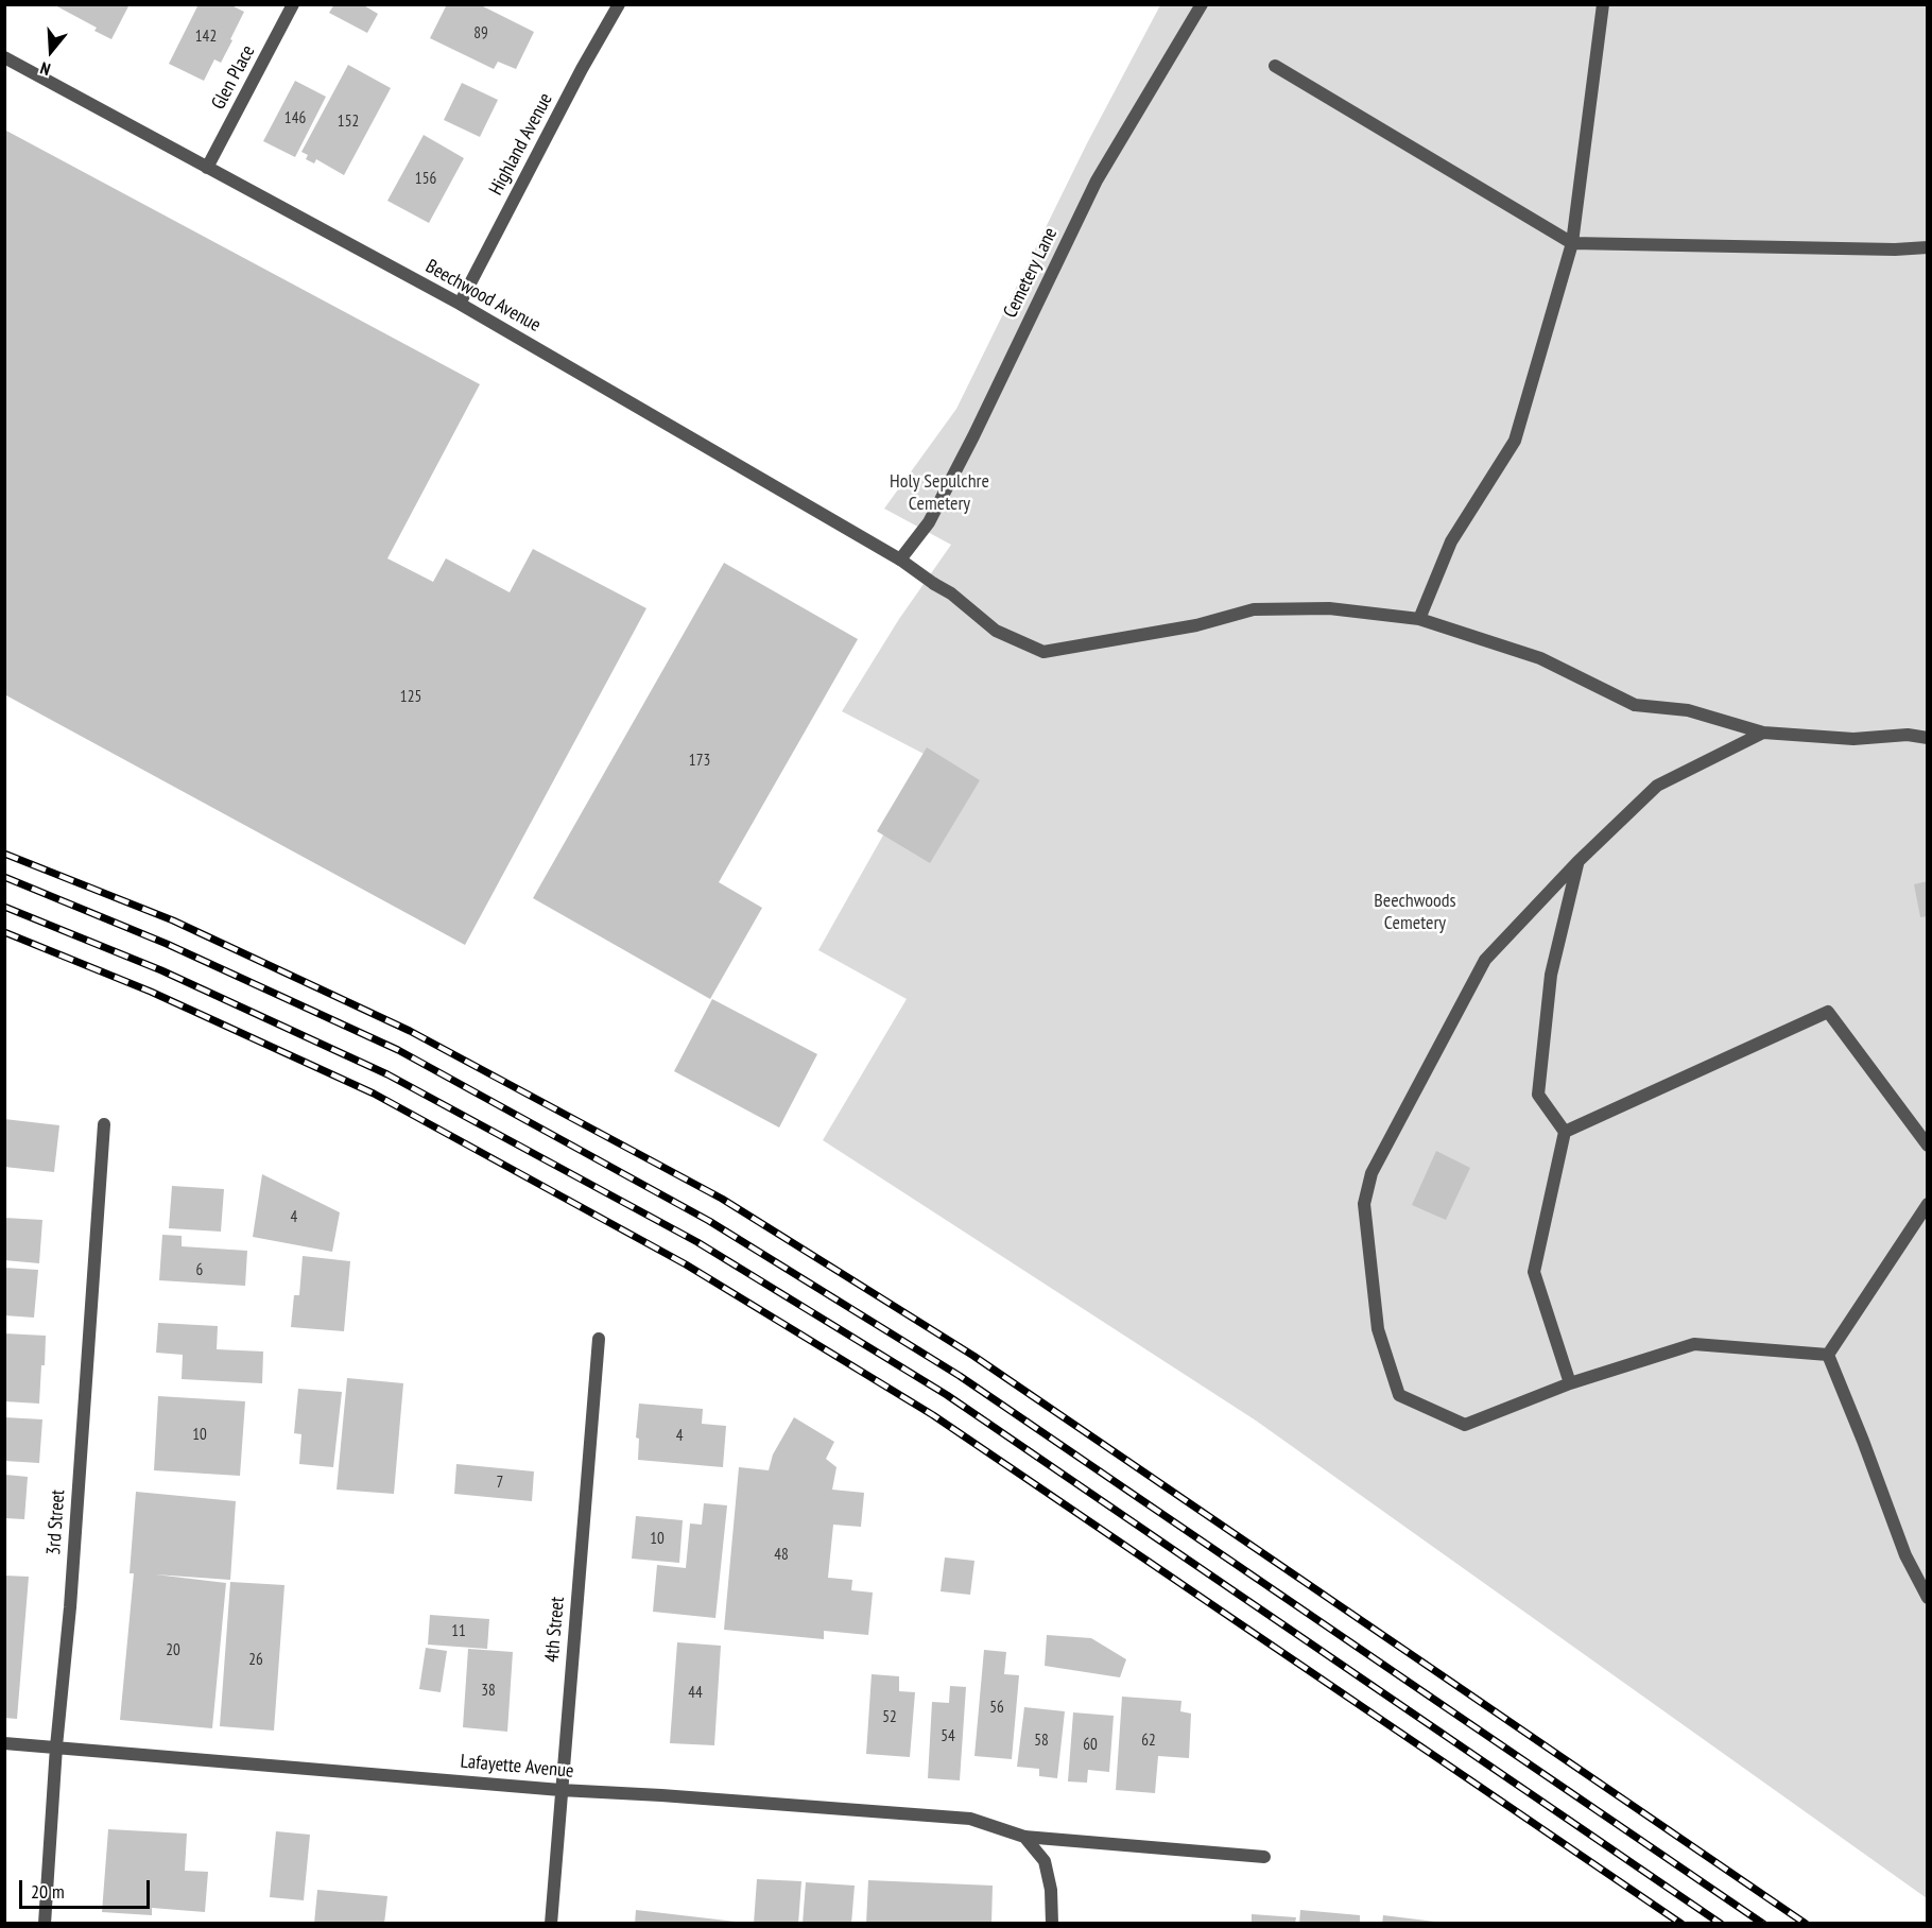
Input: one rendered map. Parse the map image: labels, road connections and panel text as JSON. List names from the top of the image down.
{
  "streets": {
    "street": [
      "Glen Place",
      "Highland Avenue",
      "Cemetery Lane",
      "Beechwood Avenue",
      "3rd Street",
      "4th Street",
      "Lafayette Avenue"
    ]
  },
  "crossings": [
    ["Glen Place", "Beechwood Avenue"],
    ["Highland Avenue", "Beechwood Avenue"],
    ["Cemetery Lane", "Beechwood Avenue"],
    ["3rd Street", "Lafayette Avenue"],
    ["4th Street", "Lafayette Avenue"]
  ],
  "parks": ["Holy Sepulchre Cemetery", "Beechwoods Cemetery"],
  "house_numbers": [
    "89",
    "142",
    "146",
    "152",
    "156",
    "125",
    "173",
    "4",
    "6",
    "10",
    "4",
    "7",
    "10",
    "48",
    "11",
    "20",
    "26",
    "38",
    "44",
    "56",
    "52",
    "54",
    "58",
    "62",
    "60"
  ],
  "scale_bar": "20 m",
  "north": "bottom"
}
